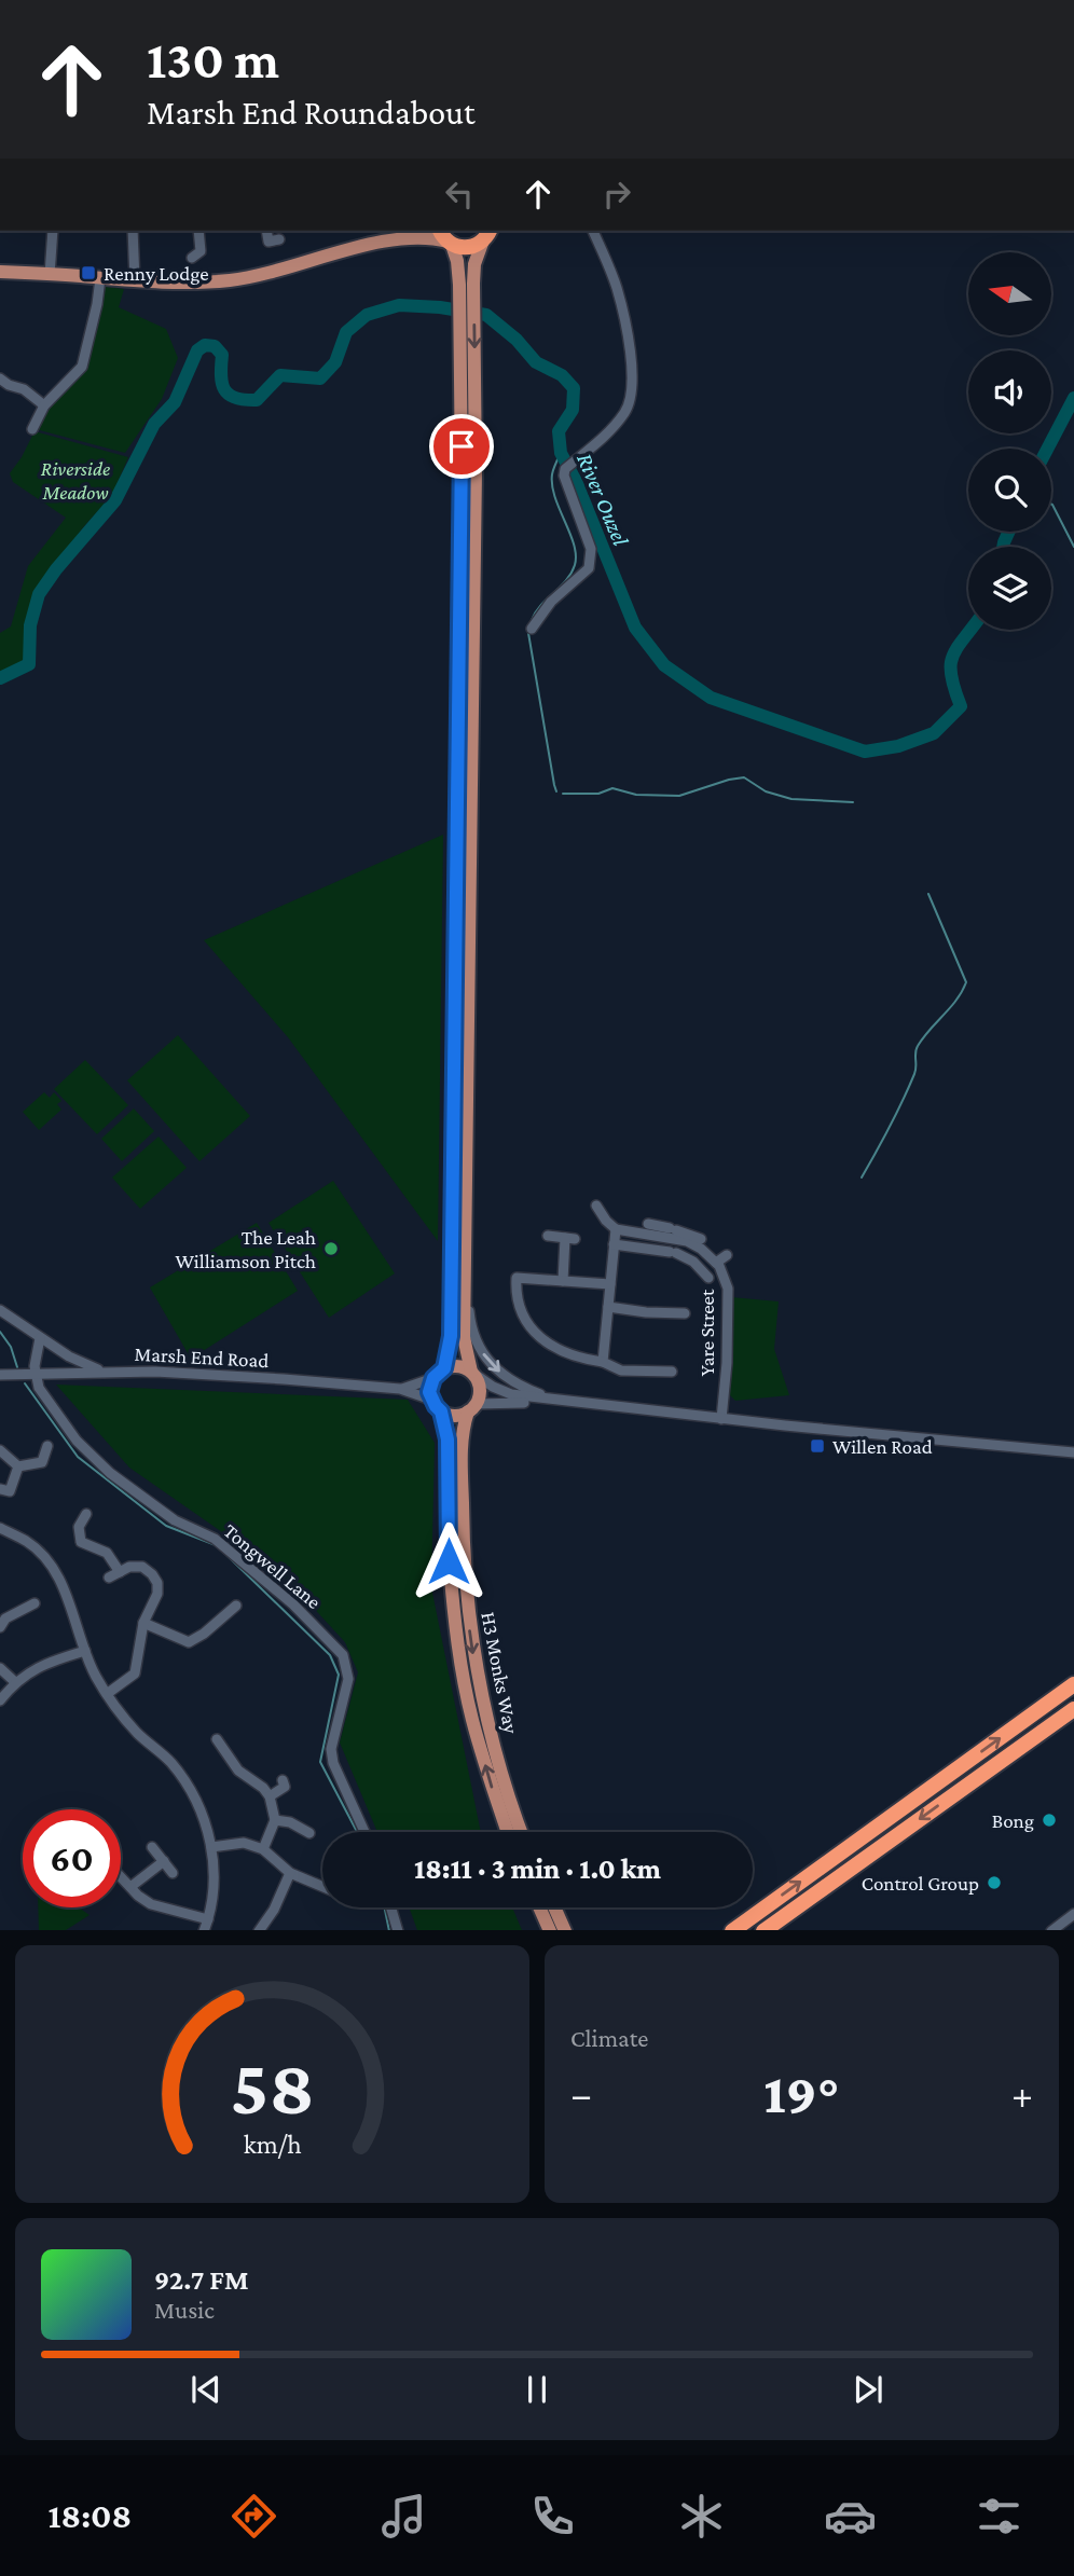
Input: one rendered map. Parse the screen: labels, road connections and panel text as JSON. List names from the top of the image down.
{
  "streets": {
    "main road": ["H3 Monks Way"],
    "street": ["Yare Street", "Marsh End Road", "Tongwell Lane"]
  },
  "crossings": [
    ["Marsh End Road", "Tongwell Lane"],
    ["Marsh End Road", "H3 Monks Way"]
  ],
  "water": ["River Ouzel"],
  "parks": ["Riverside Meadow"],
  "places": {
    "transit": ["Renny Lodge", "Willen Road"],
    "other": ["The Leah Williamson Pitch", "Bong", "Control Group"]
  },
  "north": "left",
  "page": {
    "turn": ["130 m", "Marsh End Roundabout"],
    "limit": "60",
    "trip": "18:11 · 3 min · 1.0 km",
    "tile": "Climate",
    "heat": ["−", "19°", "+"],
    "song": ["92.7 FM", "Music"],
    "tabs": "18:08",
    "gauge": ["58", "km/h"]
  }
}
